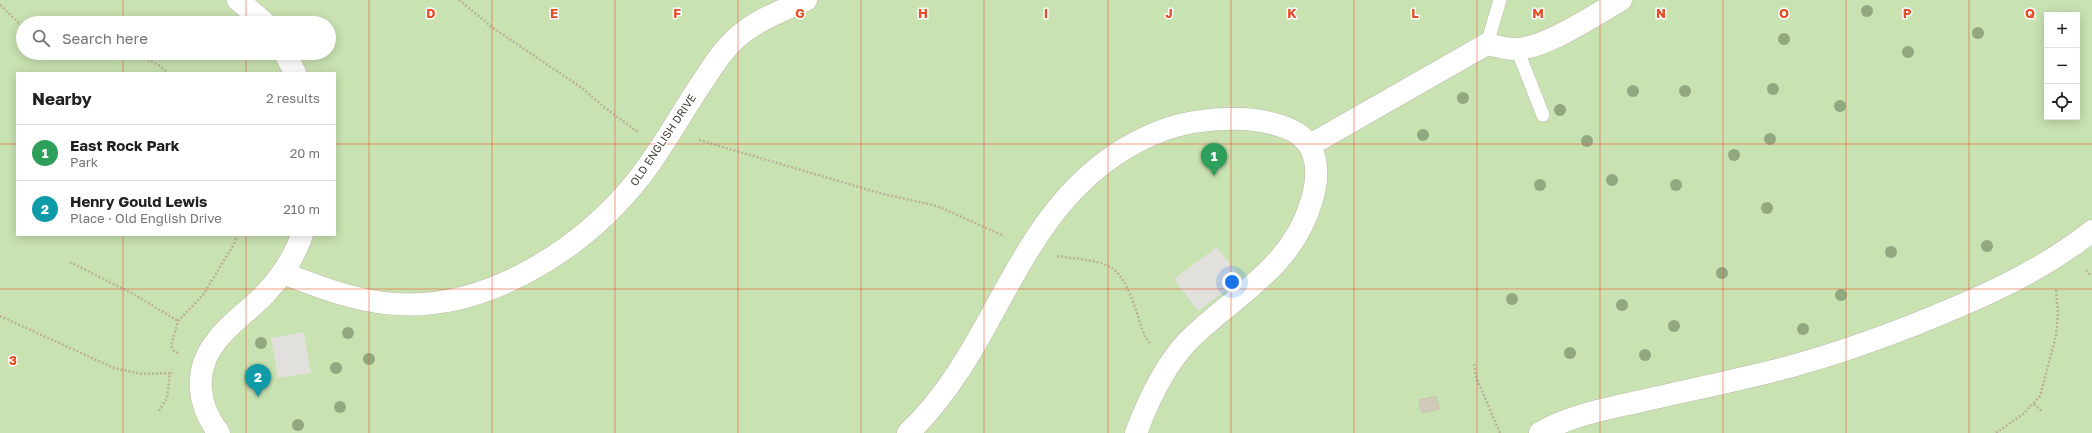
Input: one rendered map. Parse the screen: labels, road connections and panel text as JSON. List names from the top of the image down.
{
  "streets": {
    "street": ["OLD ENGLISH DRIVE"]
  },
  "page": {
    "map_buttons": ["+", "−"],
    "search": "Search here",
    "heading": ["Nearby", "2 results"],
    "list": [
      {
        "mark": "1",
        "name": "East Rock Park",
        "note": "Park",
        "value": "20 m"
      },
      {
        "mark": "2",
        "name": "Henry Gould Lewis",
        "note": "Place · Old English Drive",
        "value": "210 m"
      }
    ],
    "pins": ["1", "2"]
  },
  "grid": {
    "columns": [
      "D",
      "E",
      "F",
      "G",
      "H",
      "I",
      "J",
      "K",
      "L",
      "M",
      "N",
      "O",
      "P",
      "Q"
    ],
    "rows": ["3"]
  }
}
